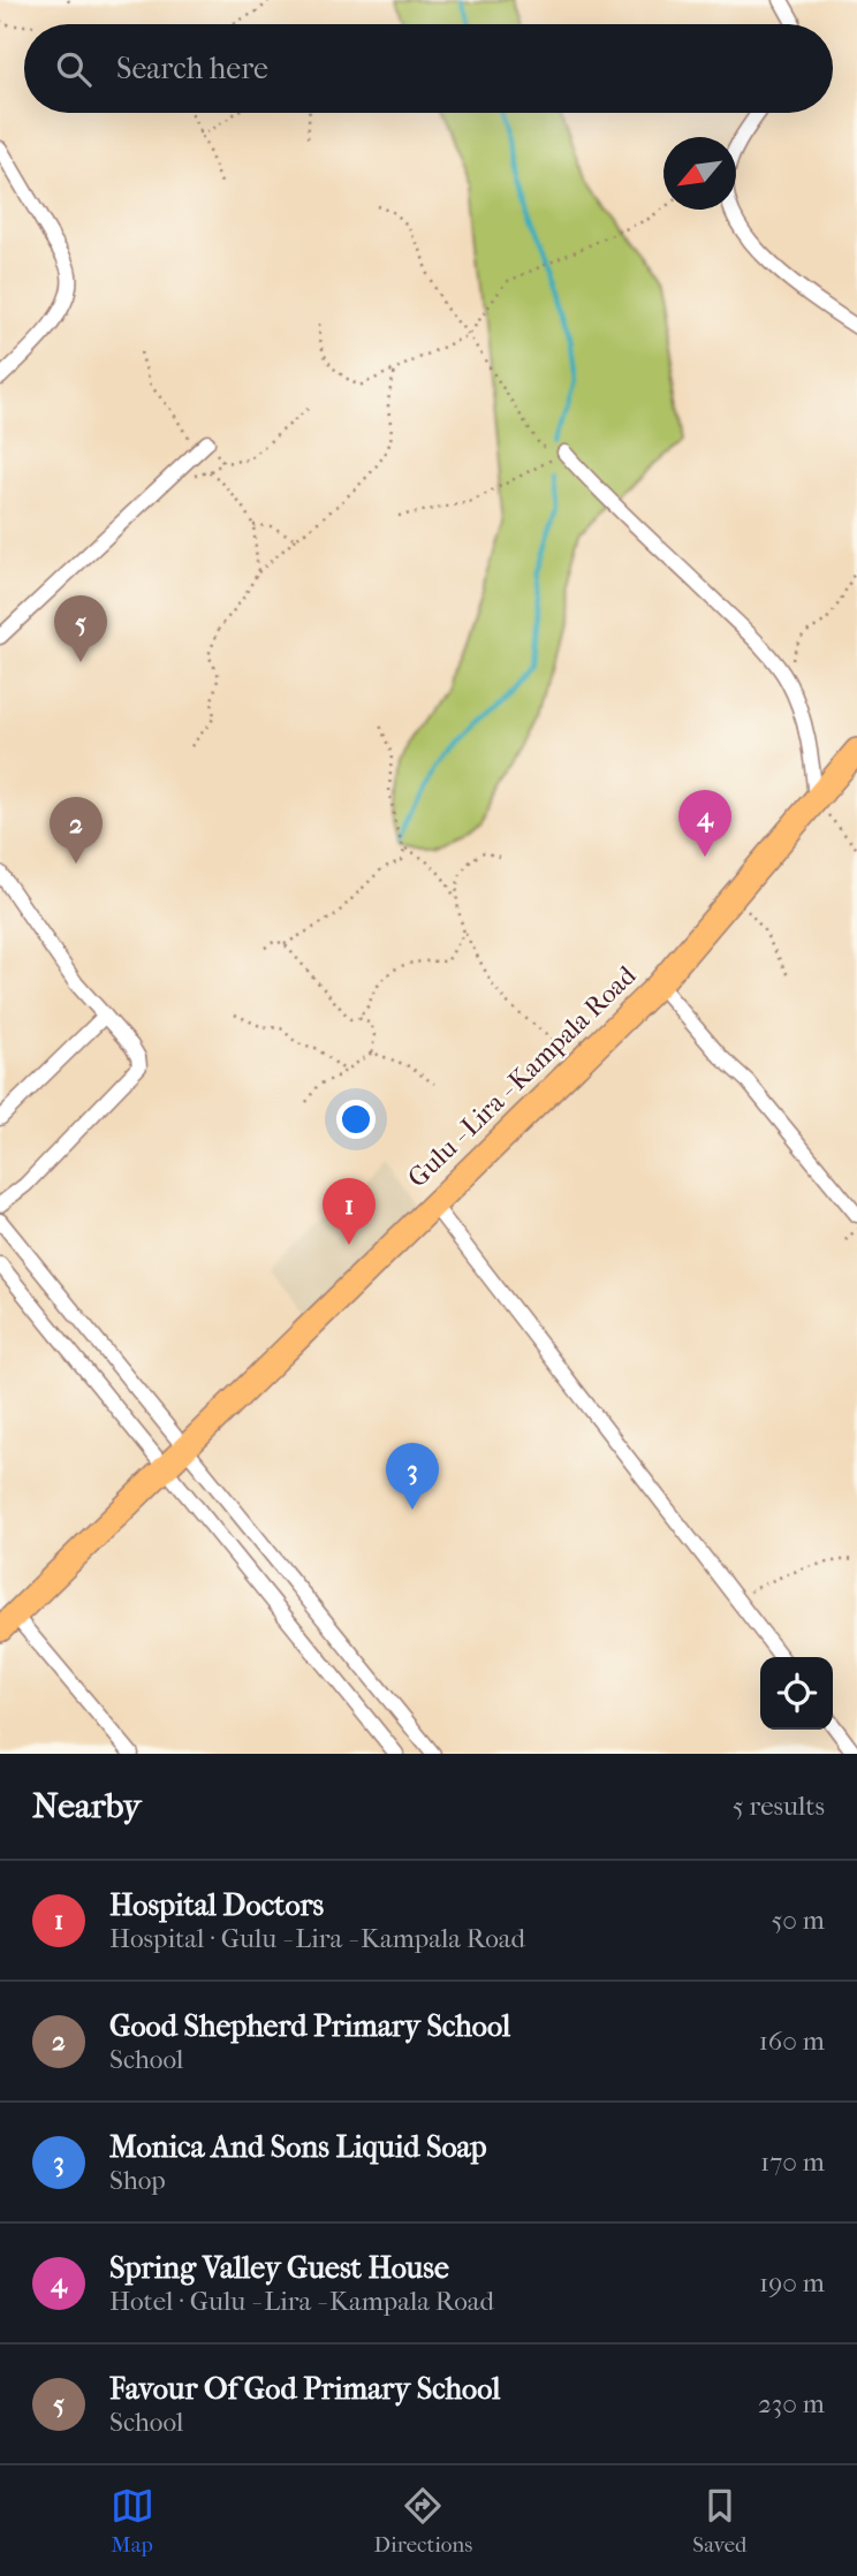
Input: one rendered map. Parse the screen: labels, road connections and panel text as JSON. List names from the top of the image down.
{
  "streets": {
    "main road": ["Gulu - Lira - Kampala Road"]
  },
  "north": "bottom left",
  "page": {
    "search": "Search here",
    "pins": [
      "5",
      "4",
      "2",
      "1",
      "3"
    ],
    "heading": ["Nearby", "5 results"],
    "list": [
      {
        "mark": "1",
        "name": "Hospital Doctors",
        "note": "Hospital · Gulu - Lira - Kampala Road",
        "value": "50 m"
      },
      {
        "mark": "2",
        "name": "Good Shepherd Primary School",
        "note": "School",
        "value": "160 m"
      },
      {
        "mark": "3",
        "name": "Monica And Sons Liquid Soap",
        "note": "Shop",
        "value": "170 m"
      },
      {
        "mark": "4",
        "name": "Spring Valley Guest House",
        "note": "Hotel · Gulu - Lira - Kampala Road",
        "value": "190 m"
      },
      {
        "mark": "5",
        "name": "Favour Of God Primary School",
        "note": "School",
        "value": "230 m"
      }
    ],
    "nav": ["Map", "Directions", "Saved"]
  }
}
